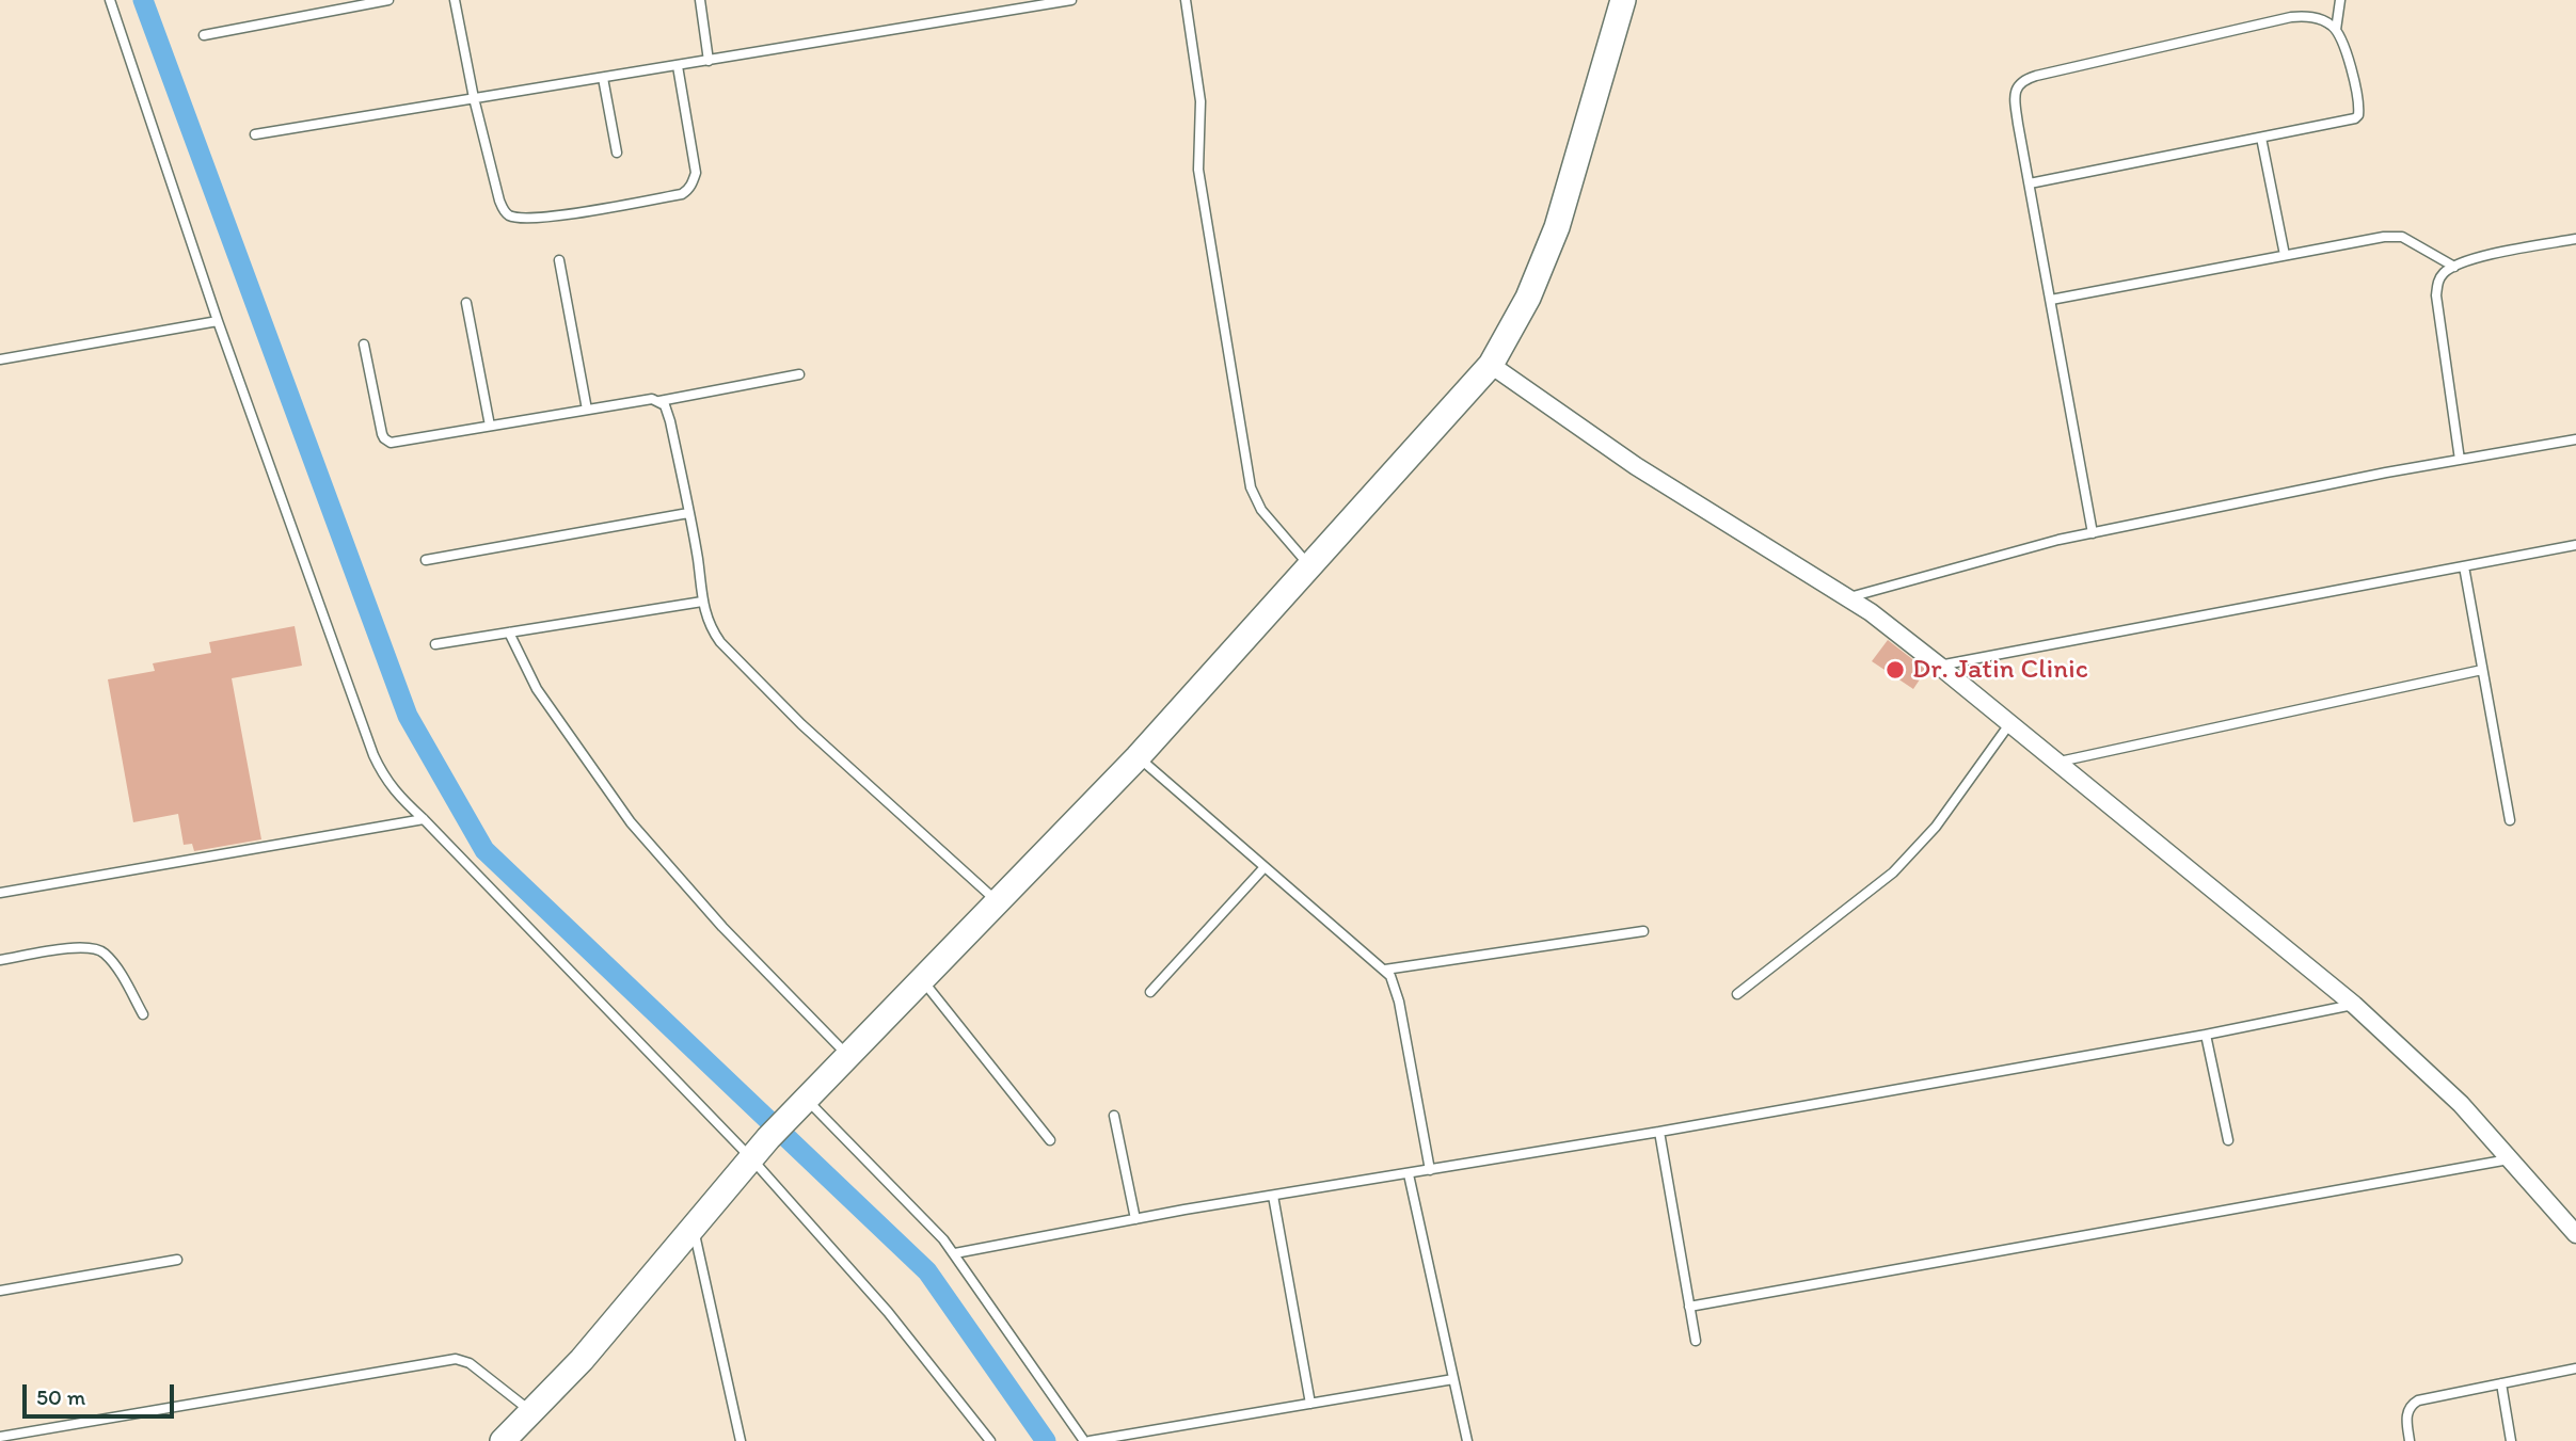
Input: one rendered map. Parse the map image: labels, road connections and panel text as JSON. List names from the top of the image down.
{
  "places": ["Dr. Jatin Clinic"],
  "scale_bar": "50 m"
}
